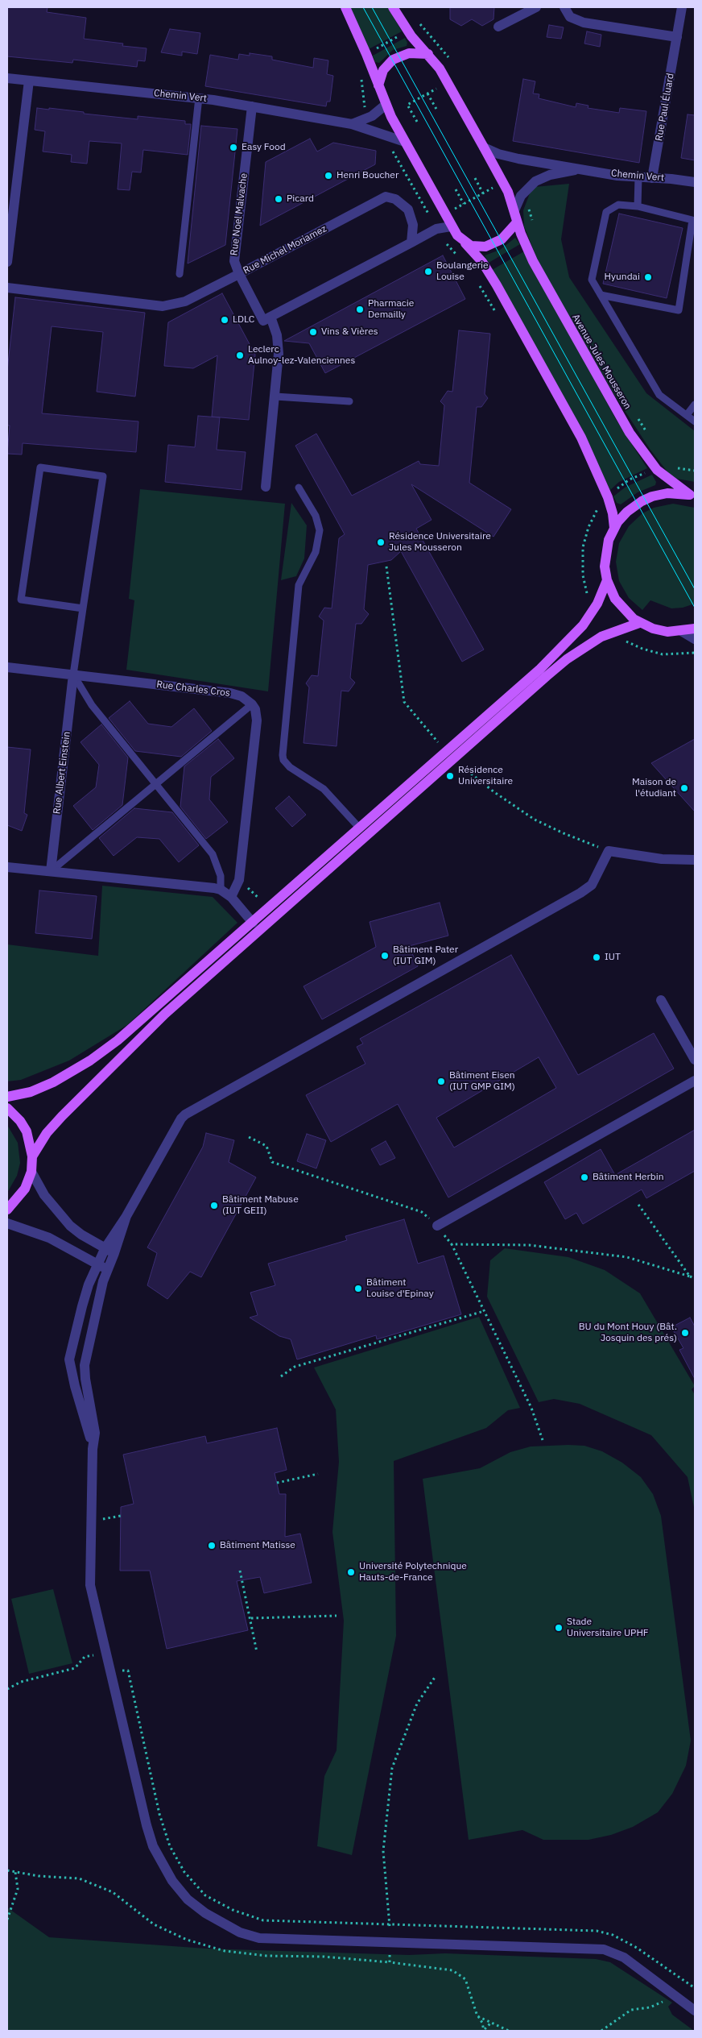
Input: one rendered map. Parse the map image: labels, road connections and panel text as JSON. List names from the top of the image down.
{
  "streets": {
    "main road": ["Avenue Jules Mousseron"],
    "street": [
      "Chemin Vert",
      "Rue Paul Éluard",
      "Rue Noel Malvache",
      "Rue Michel Moriamez",
      "Rue Charles Cros",
      "Rue Albert Einstein"
    ]
  },
  "crossings": [
    ["Chemin Vert", "Rue Paul Éluard"],
    ["Chemin Vert", "Rue Noel Malvache"],
    ["Chemin Vert", "Avenue Jules Mousseron"],
    ["Rue Noel Malvache", "Rue Michel Moriamez"],
    ["Rue Charles Cros", "Rue Albert Einstein"]
  ],
  "places": [
    "Easy Food",
    "Henri Boucher",
    "Picard",
    "Boulangerie Louise",
    "Hyundai",
    "Pharmacie Demailly",
    "LDLC",
    "Vins & Vières",
    "Leclerc Aulnoy-lez-Valenciennes",
    "Résidence Universitaire Jules Mousseron",
    "Résidence Universitaire",
    "Maison de l'étudiant",
    "Bâtiment Pater (IUT GIM)",
    "IUT",
    "Bâtiment Eisen (IUT GMP GIM)",
    "Bâtiment Herbin",
    "Bâtiment Mabuse (IUT GEII)",
    "Bâtiment Louise d'Epinay",
    "BU du Mont Houy (Bât. Josquin des prés)",
    "Bâtiment Matisse",
    "Université Polytechnique Hauts-de-France",
    "Stade Universitaire UPHF"
  ]
}
